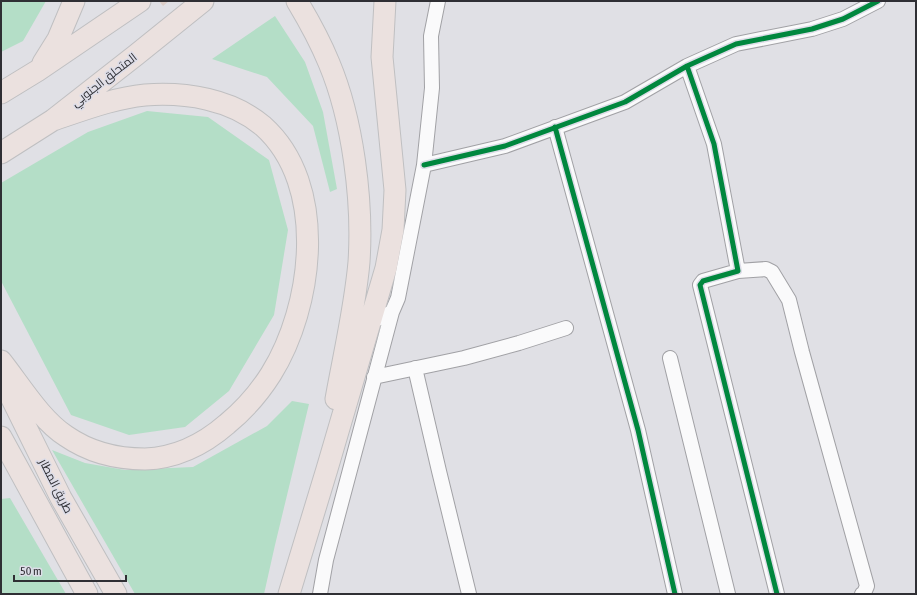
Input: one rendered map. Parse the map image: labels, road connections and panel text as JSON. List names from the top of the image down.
{
  "streets": {
    "highway": ["المتحلق الجنوبي", "طريق المطار"]
  },
  "scale_bar": "50 m"
}
